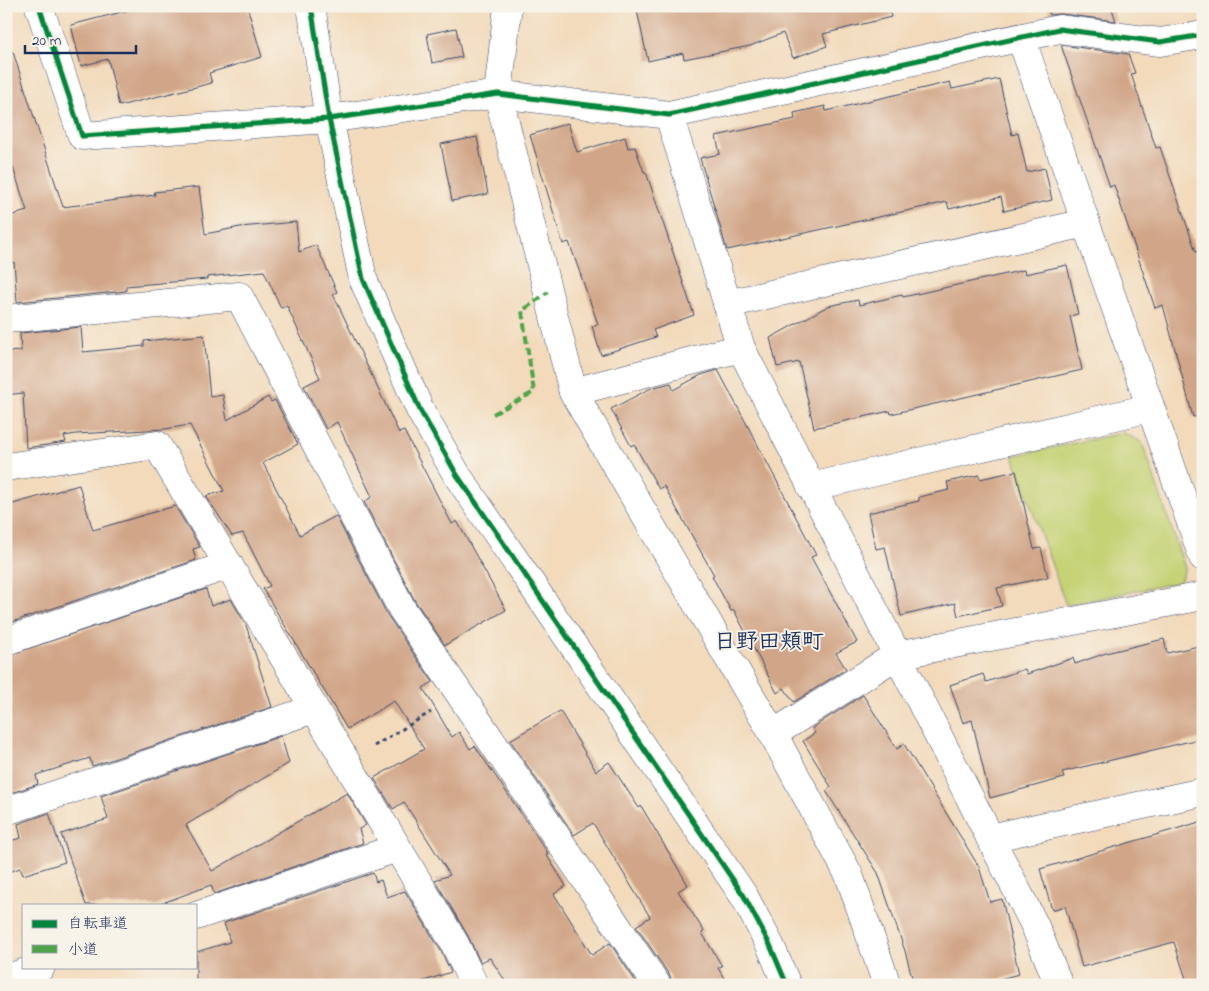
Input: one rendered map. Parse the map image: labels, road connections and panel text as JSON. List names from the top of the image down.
{
  "districts": ["日野田頬町"],
  "legend": ["自転車道", "小道"],
  "scale_bar": "20 m"
}
